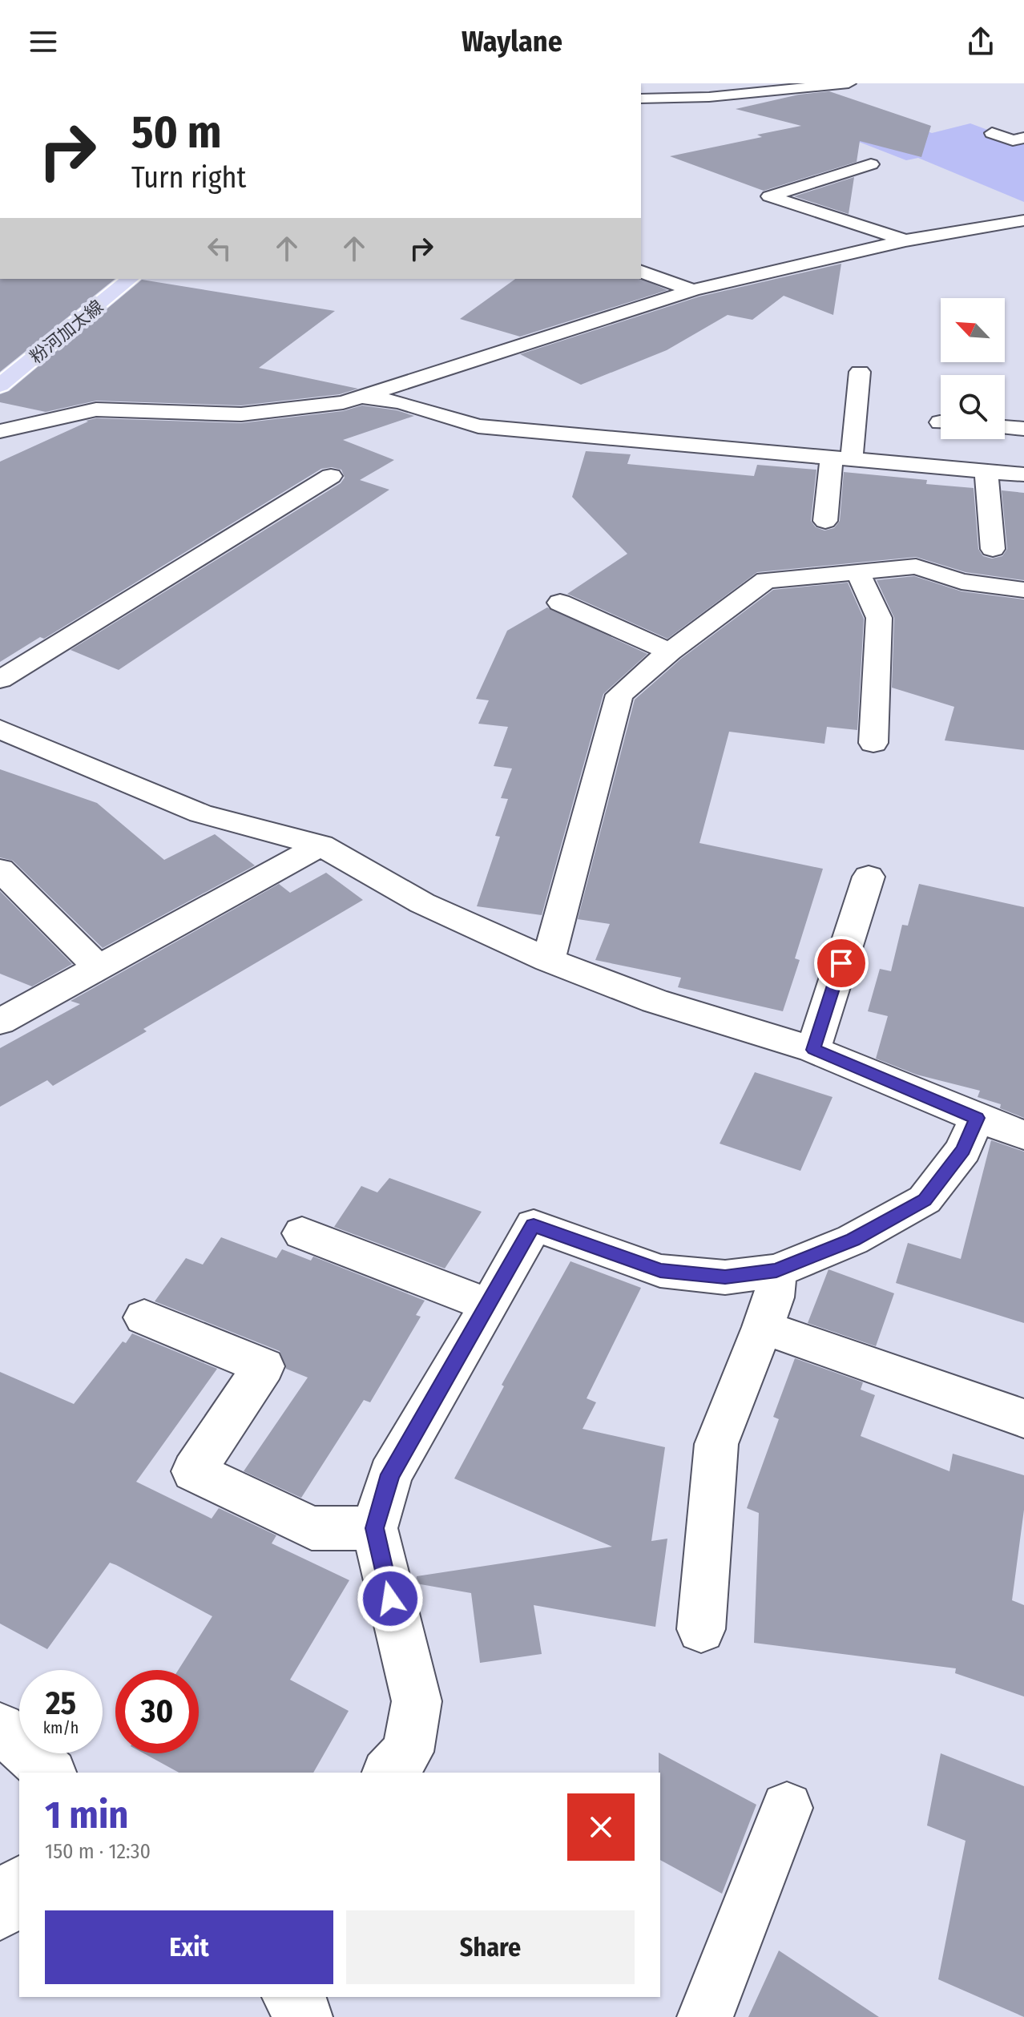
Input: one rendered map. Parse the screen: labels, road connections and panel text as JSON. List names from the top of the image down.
{
  "streets": {
    "main road": ["粉河加太線"]
  },
  "north": "top left",
  "page": {
    "header": "Waylane",
    "turn": ["50 m", "Turn right"],
    "speed": "25 km/h",
    "limit": "30",
    "heading": ["1 min", "150 m · 12:30"],
    "buttons": ["Exit", "Share"]
  }
}
